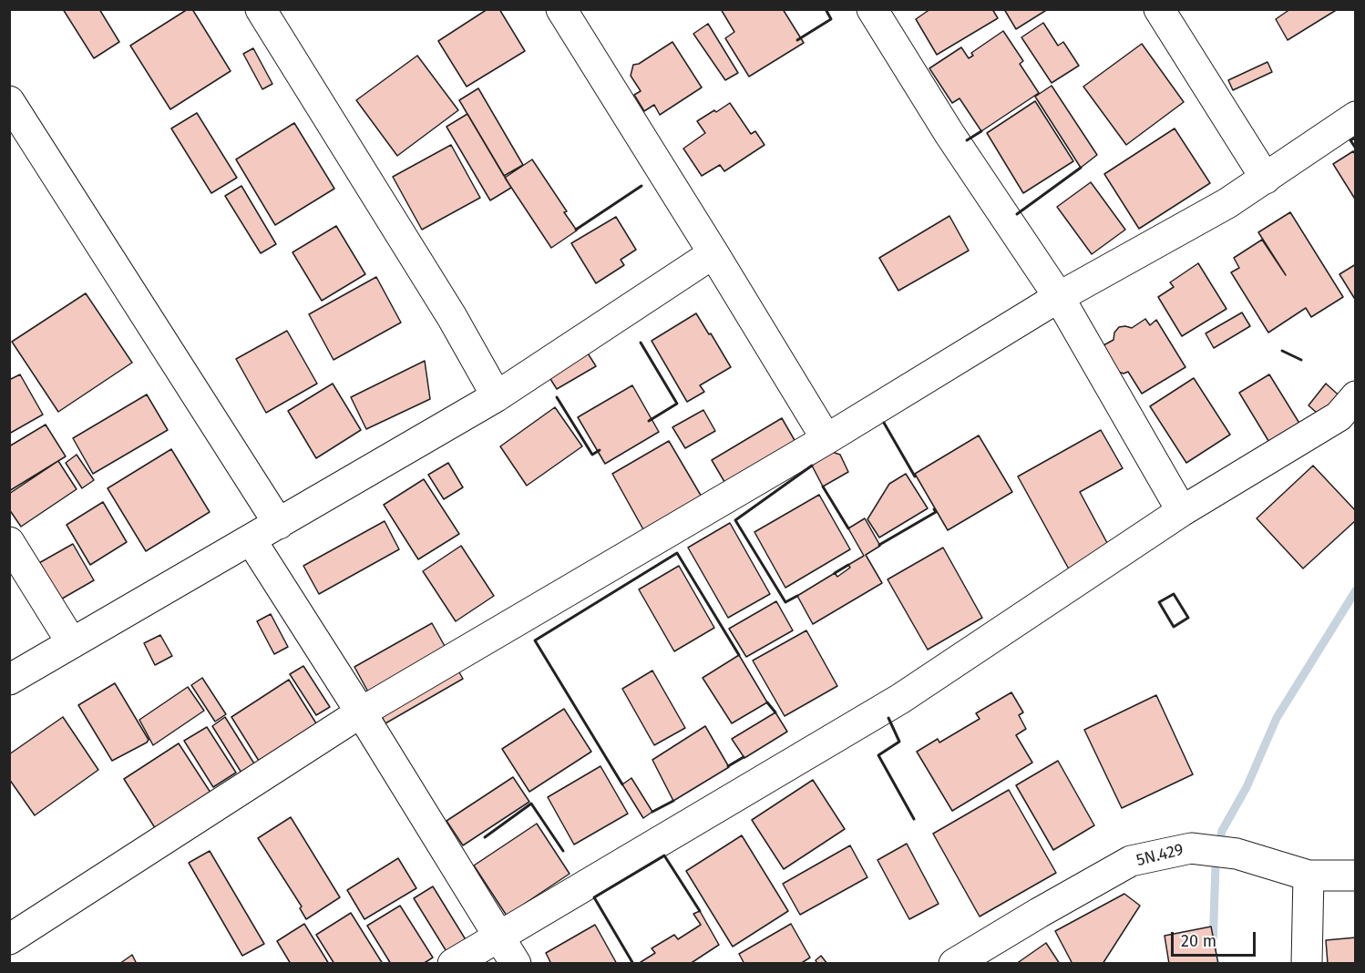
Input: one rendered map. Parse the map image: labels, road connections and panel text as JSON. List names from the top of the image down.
{
  "streets": {
    "street": ["5N.429"]
  },
  "scale_bar": "20 m"
}
